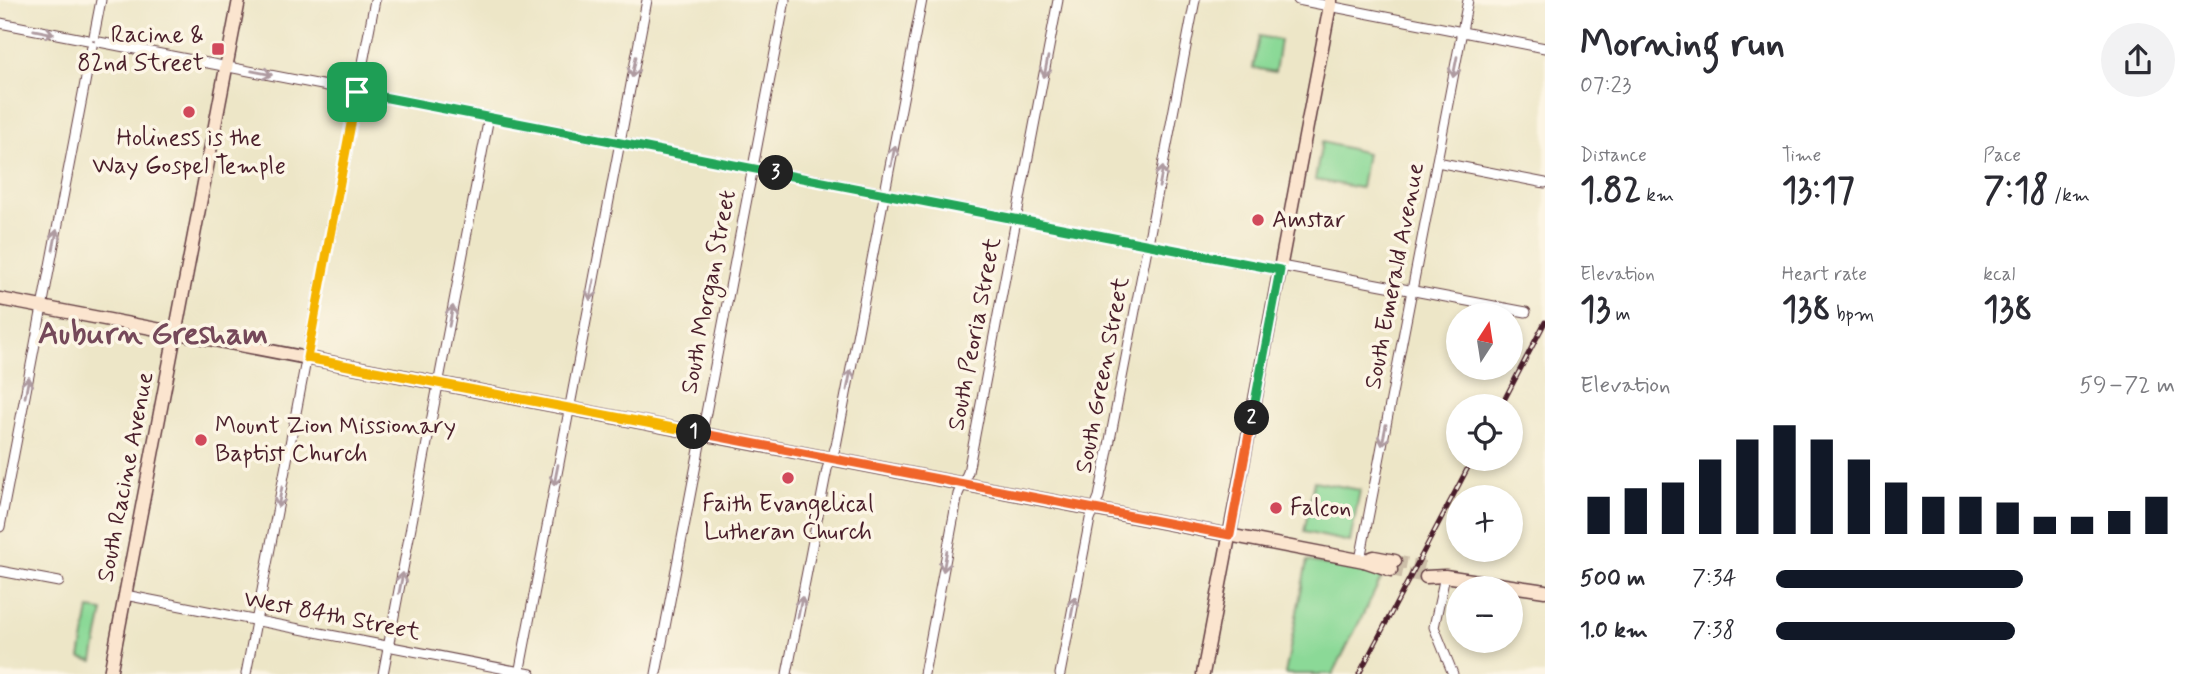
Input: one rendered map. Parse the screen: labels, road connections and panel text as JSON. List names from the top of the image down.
{
  "streets": {
    "street": [
      "South Emerald Avenue",
      "South Morgan Street",
      "South Peoria Street",
      "South Green Street",
      "South Racine Avenue",
      "West 84th Street"
    ]
  },
  "crossings": [
    ["South Racine Avenue", "West 84th Street"]
  ],
  "one_way": ["South Emerald Avenue", "South Peoria Street", "South Green Street"],
  "districts": ["Auburn Gresham"],
  "places": {
    "transit": ["Racine & 82nd Street"],
    "other": [
      "Holiness is the Way Gospel Temple",
      "Amstar",
      "Mount Zion Missionary Baptist Church",
      "Faith Evangelical Lutheran Church",
      "Falcon"
    ]
  },
  "north": "top",
  "page": {
    "heading": ["Morning run", "07:23"],
    "stats": [
      ["Distance", "1.82 km"],
      ["Time", "13:17"],
      ["Pace", "7:18 /km"],
      ["Elevation", "13 m"],
      ["Heart rate", "138 bpm"],
      ["kcal", "138"]
    ],
    "pins": ["3", "2", "1"],
    "map_buttons": ["+", "−"],
    "chart": ["Elevation", "59–72 m"],
    "list": [
      {
        "name": "500 m",
        "note": "7:34"
      },
      {
        "name": "1.0 km",
        "note": "7:38"
      }
    ]
  }
}
